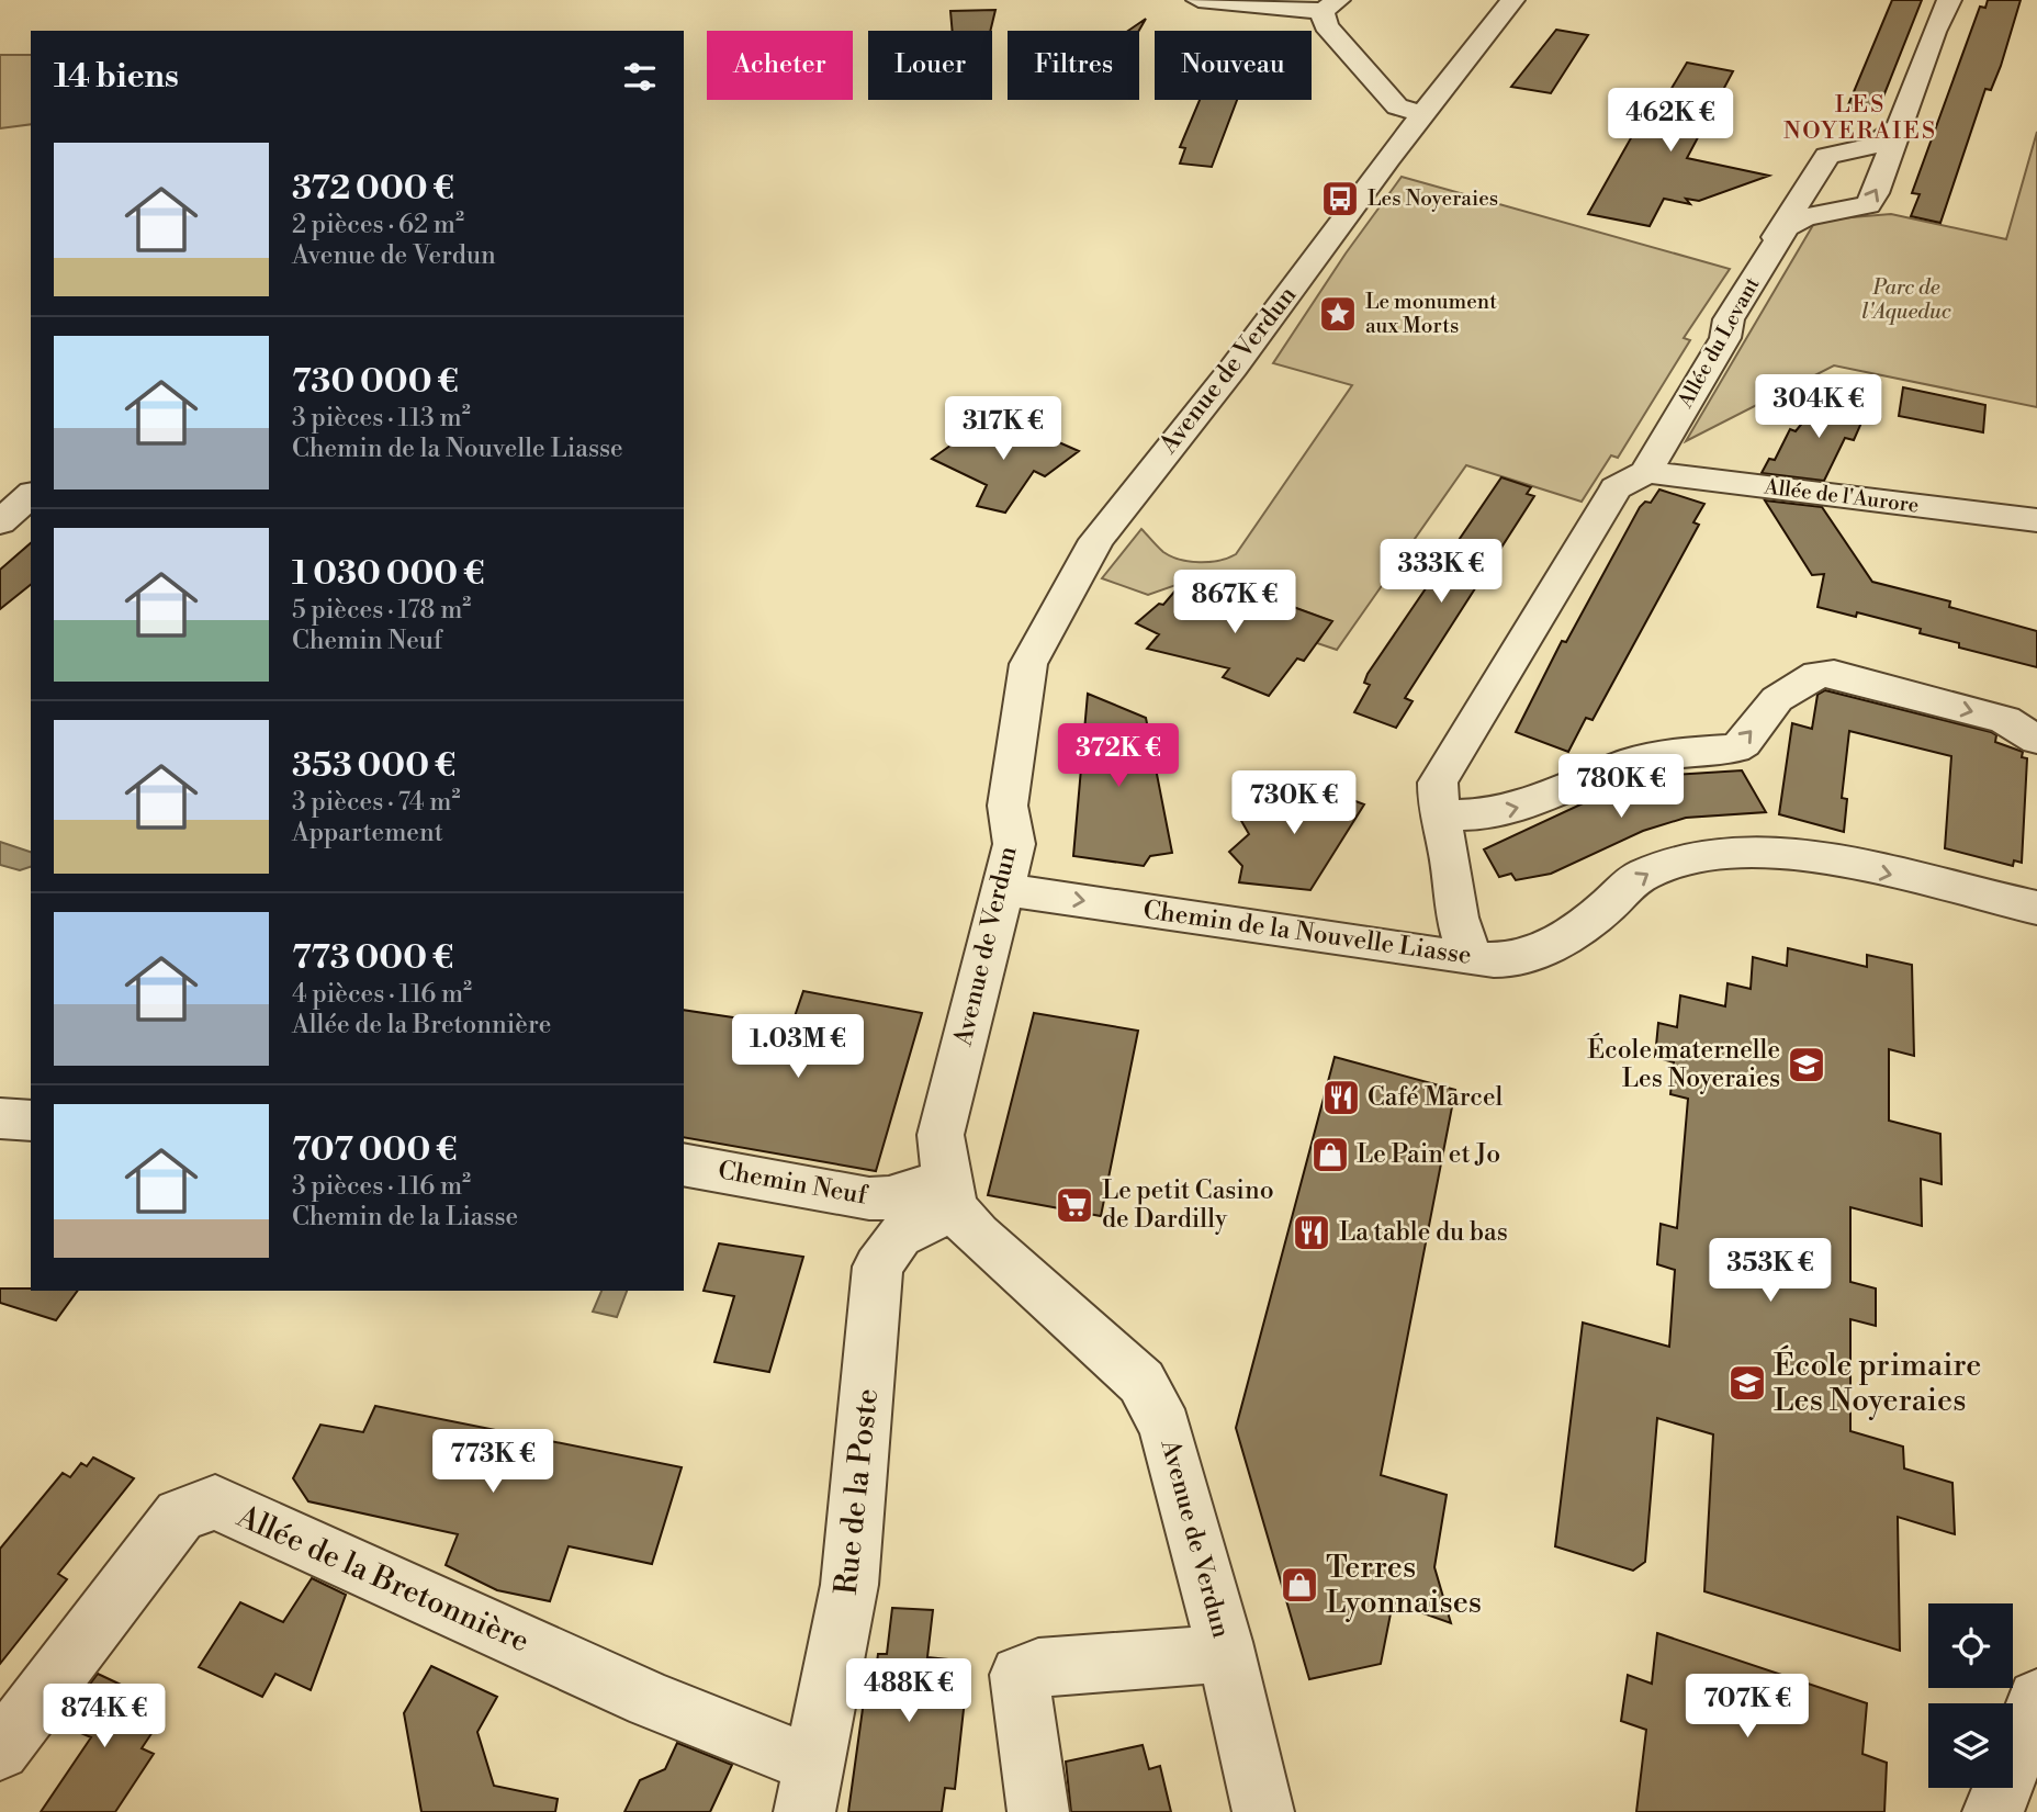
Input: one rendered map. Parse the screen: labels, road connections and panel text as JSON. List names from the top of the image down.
{
  "streets": {
    "street": [
      "Allée du Levant",
      "Avenue de Verdun",
      "Allée de l'Aurore",
      "Chemin de la Nouvelle Liasse",
      "Chemin Neuf",
      "Rue de la Poste",
      "Allée de la Bretonnière"
    ]
  },
  "crossings": [
    ["Allée du Levant", "Allée de l'Aurore"],
    ["Avenue de Verdun", "Chemin de la Nouvelle Liasse"],
    ["Avenue de Verdun", "Chemin Neuf"],
    ["Chemin Neuf", "Rue de la Poste"],
    ["Rue de la Poste", "Allée de la Bretonnière"]
  ],
  "districts": ["LES NOYERAIES"],
  "parks": ["Parc de l'Aqueduc"],
  "places": {
    "bus stop": ["Les Noyeraies"],
    "place": ["Le monument aux Morts"],
    "school or university": ["École maternelle Les Noyeraies", "École primaire Les Noyeraies"],
    "restaurant": ["Café Marcel", "La table du bas"],
    "shop": ["Le Pain et Jo", "Terres Lyonnaises"],
    "supermarket": ["Le petit Casino de Dardilly"]
  },
  "page": {
    "chip": [
      "Acheter",
      "Louer",
      "Filtres",
      "Nouveau"
    ],
    "heading": "14 biens",
    "price": [
      "462K €",
      "304K €",
      "317K €",
      "333K €",
      "867K €",
      "372K €",
      "780K €",
      "730K €",
      "1.03M €",
      "353K €",
      "773K €",
      "488K €",
      "707K €",
      "874K €"
    ],
    "list": [
      {
        "name": "372 000 €",
        "note": "2 pièces · 62 m² · Avenue de Verdun"
      },
      {
        "name": "730 000 €",
        "note": "3 pièces · 113 m² · Chemin de la Nouvelle Liasse"
      },
      {
        "name": "1 030 000 €",
        "note": "5 pièces · 178 m² · Chemin Neuf"
      },
      {
        "name": "353 000 €",
        "note": "3 pièces · 74 m² · Appartement"
      },
      {
        "name": "773 000 €",
        "note": "4 pièces · 116 m² · Allée de la Bretonnière"
      },
      {
        "name": "707 000 €",
        "note": "3 pièces · 116 m² · Chemin de la Liasse"
      }
    ]
  }
}
